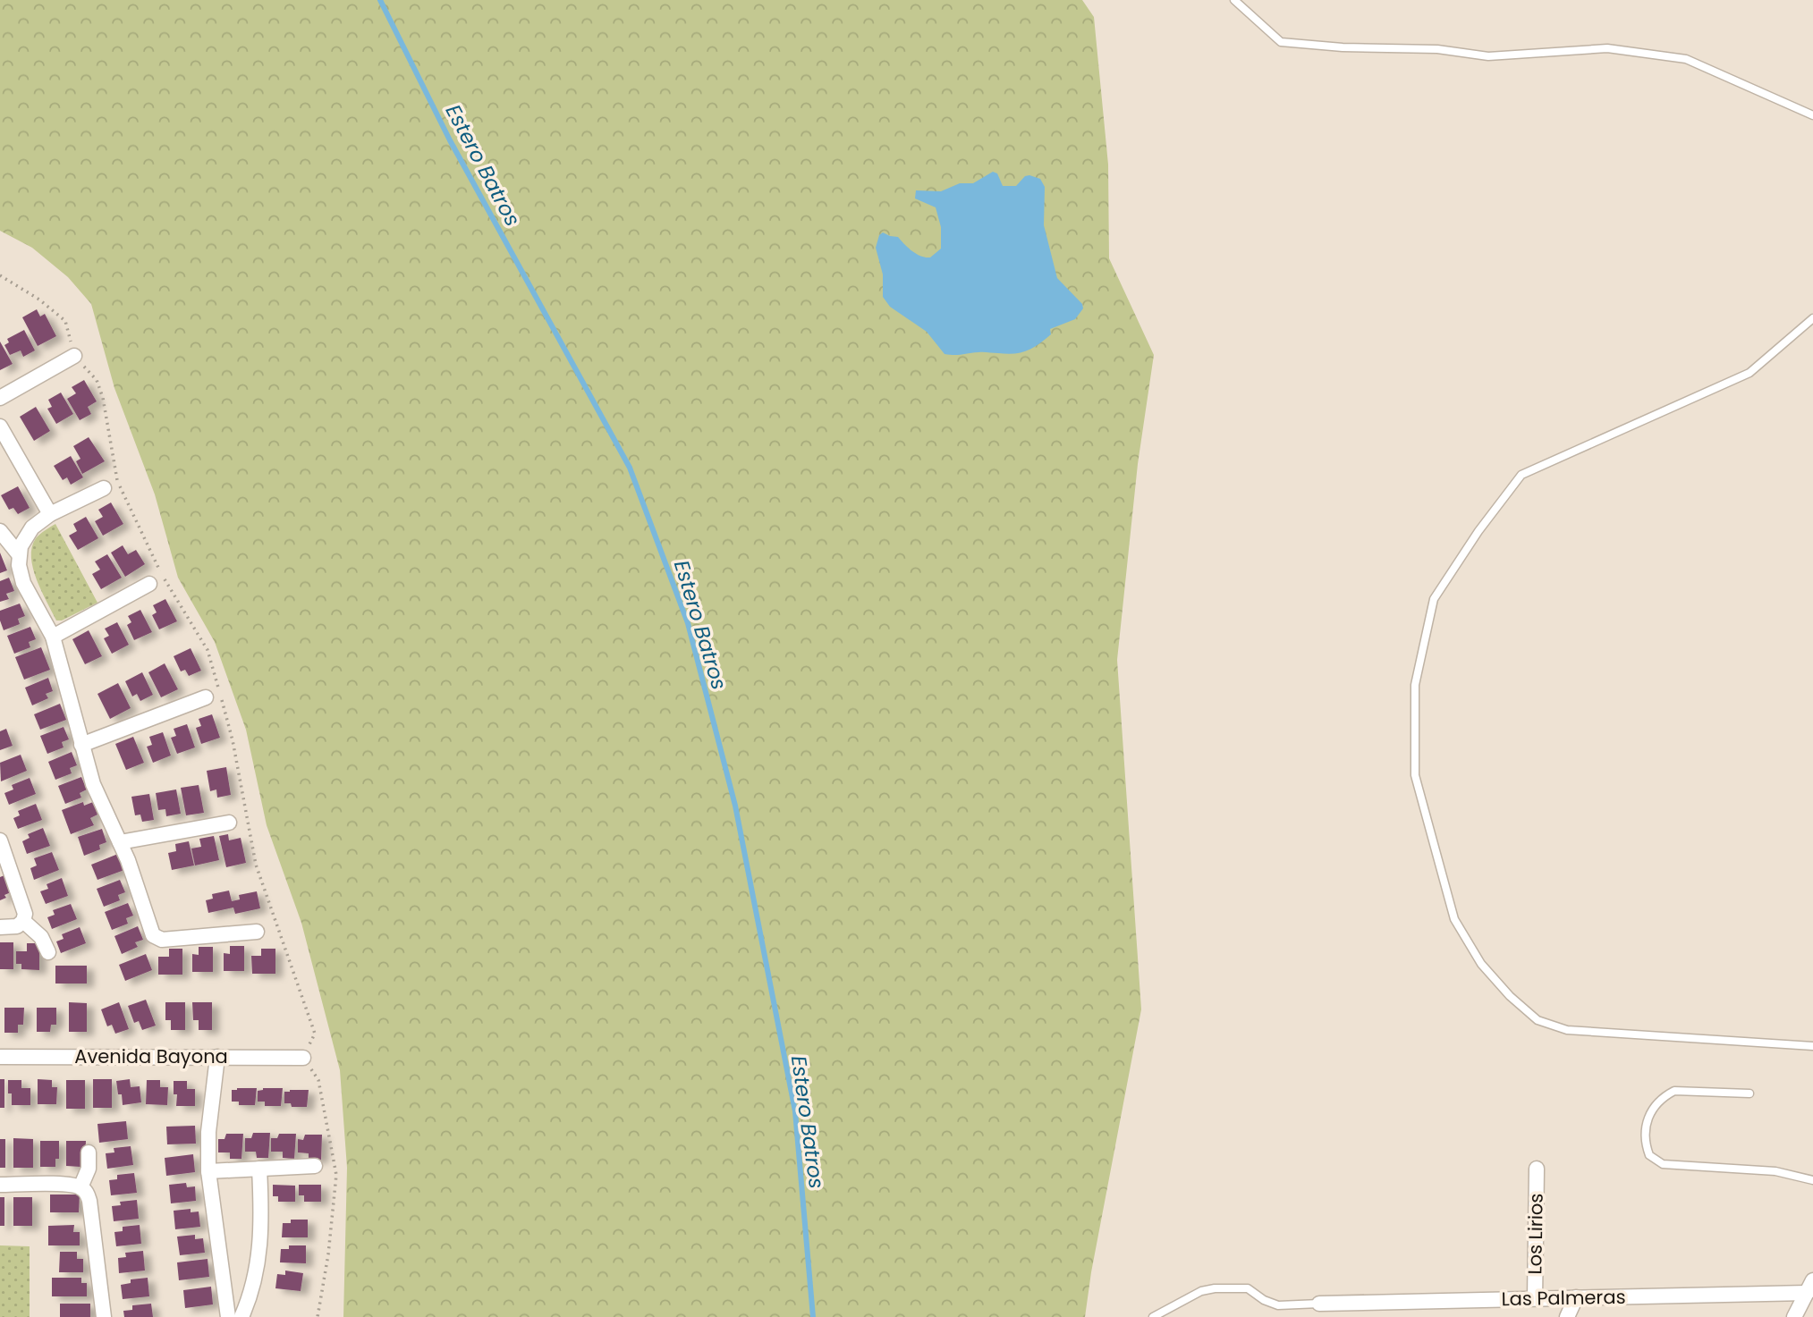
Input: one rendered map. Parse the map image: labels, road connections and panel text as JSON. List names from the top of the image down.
{
  "streets": {
    "street": ["Avenida Bayona", "Los Lirios", "Las Palmeras"]
  },
  "crossings": [
    ["Los Lirios", "Las Palmeras"]
  ],
  "water": ["Estero Batros"]
}
